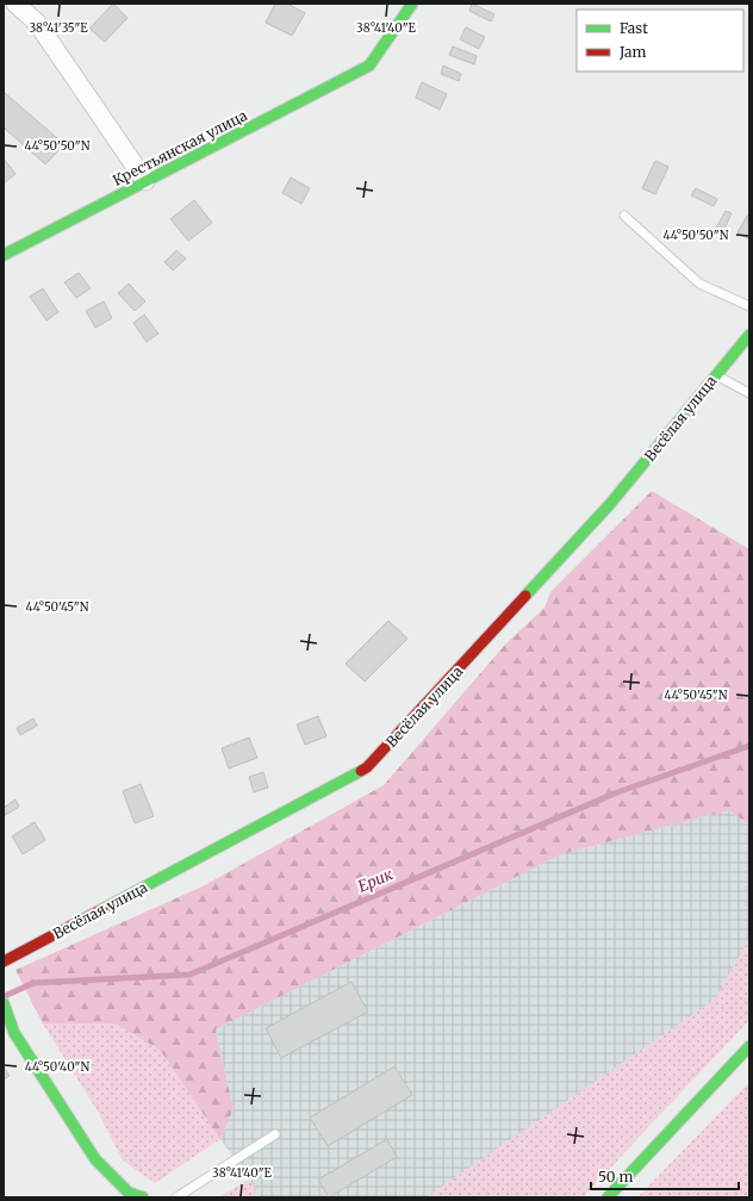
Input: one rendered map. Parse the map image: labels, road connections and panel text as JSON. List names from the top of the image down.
{
  "streets": {
    "street": ["Крестьянская улица", "Весёлая улица"]
  },
  "water": ["Ерик"],
  "legend": ["Fast", "Jam"],
  "scale_bar": "50 m",
  "coordinates": [
    "38°41'35\"E",
    "38°41'40\"E",
    "44°50'50\"N",
    "44°50'45\"N",
    "44°50'40\"N"
  ]
}
